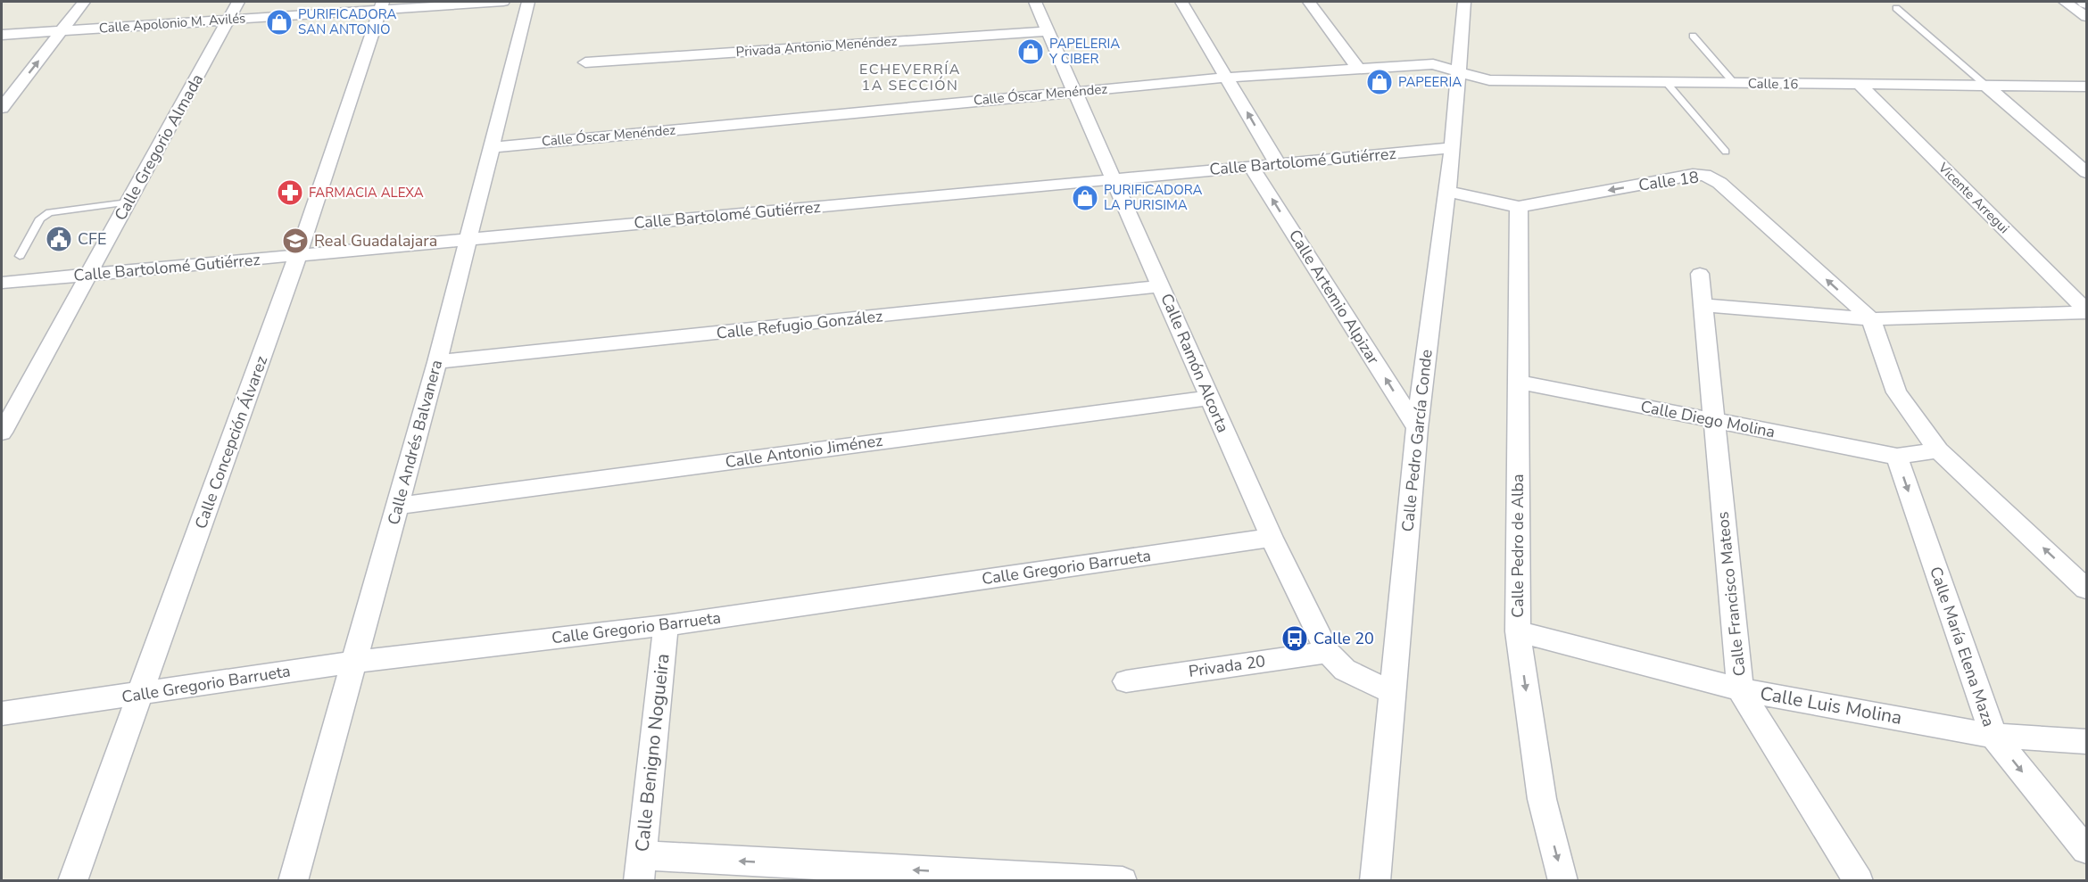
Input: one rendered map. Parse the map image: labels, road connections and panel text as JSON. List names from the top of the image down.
{
  "streets": {
    "street": [
      "Calle Apolonio M. Avilés",
      "Privada Antonio Menéndez",
      "Calle 16",
      "Calle Óscar Menéndez",
      "Calle Gregorio Almada",
      "Calle Bartolomé Gutiérrez",
      "Calle 18",
      "Vicente Arregui",
      "Calle Artemio Alpizar",
      "Calle Refugio González",
      "Calle Ramón Alcorta",
      "Calle Diego Molina",
      "Calle Pedro García Conde",
      "Calle Concepción Álvarez",
      "Calle Andrés Balvanera",
      "Calle Antonio Jiménez",
      "Calle Pedro de Alba",
      "Calle Gregorio Barrueta",
      "Calle Francisco Mateos",
      "Calle María Elena Maza",
      "Privada 20",
      "Calle Luis Molina",
      "Calle Benigno Nogueira"
    ]
  },
  "crossings": [
    ["Calle Apolonio M. Avilés", "Calle Gregorio Almada"],
    ["Calle Apolonio M. Avilés", "Calle Concepción Álvarez"],
    ["Privada Antonio Menéndez", "Calle Ramón Alcorta"],
    ["Calle 16", "Calle Óscar Menéndez"],
    ["Calle 16", "Vicente Arregui"],
    ["Calle 16", "Calle Pedro García Conde"],
    ["Calle Óscar Menéndez", "Calle Ramón Alcorta"],
    ["Calle Óscar Menéndez", "Calle Pedro García Conde"],
    ["Calle Óscar Menéndez", "Calle Andrés Balvanera"],
    ["Calle Gregorio Almada", "Calle Bartolomé Gutiérrez"],
    ["Calle Bartolomé Gutiérrez", "Calle Artemio Alpizar"],
    ["Calle Bartolomé Gutiérrez", "Calle Ramón Alcorta"],
    ["Calle Bartolomé Gutiérrez", "Calle Pedro García Conde"],
    ["Calle Bartolomé Gutiérrez", "Calle Concepción Álvarez"],
    ["Calle Bartolomé Gutiérrez", "Calle Andrés Balvanera"],
    ["Calle 18", "Calle Pedro García Conde"],
    ["Calle 18", "Calle Pedro de Alba"],
    ["Calle Artemio Alpizar", "Calle Pedro García Conde"],
    ["Calle Refugio González", "Calle Ramón Alcorta"],
    ["Calle Refugio González", "Calle Andrés Balvanera"],
    ["Calle Ramón Alcorta", "Calle Pedro García Conde"],
    ["Calle Ramón Alcorta", "Calle Antonio Jiménez"],
    ["Calle Ramón Alcorta", "Calle Gregorio Barrueta"],
    ["Calle Ramón Alcorta", "Privada 20"],
    ["Calle Diego Molina", "Calle Pedro de Alba"],
    ["Calle Diego Molina", "Calle Francisco Mateos"],
    ["Calle Diego Molina", "Calle María Elena Maza"],
    ["Calle Concepción Álvarez", "Calle Gregorio Barrueta"],
    ["Calle Andrés Balvanera", "Calle Antonio Jiménez"],
    ["Calle Andrés Balvanera", "Calle Gregorio Barrueta"],
    ["Calle Pedro de Alba", "Calle Luis Molina"],
    ["Calle Gregorio Barrueta", "Calle Benigno Nogueira"],
    ["Calle Francisco Mateos", "Calle Luis Molina"],
    ["Calle María Elena Maza", "Calle Luis Molina"]
  ],
  "one_way": [
    "Calle 18",
    "Calle Artemio Alpizar",
    "Calle Pedro de Alba",
    "Calle María Elena Maza"
  ],
  "districts": ["ECHEVERRÍA 1A SECCIÓN"],
  "places": {
    "shop": [
      "PURIFICADORA SAN ANTONIO",
      "PAPELERIA Y CIBER",
      "PAPEERIA",
      "PURIFICADORA LA PURISIMA"
    ],
    "pharmacy": ["FARMACIA ALEXA"],
    "public building": ["CFE"],
    "school or university": ["Real Guadalajara"],
    "bus stop": ["Calle 20"]
  }
}
